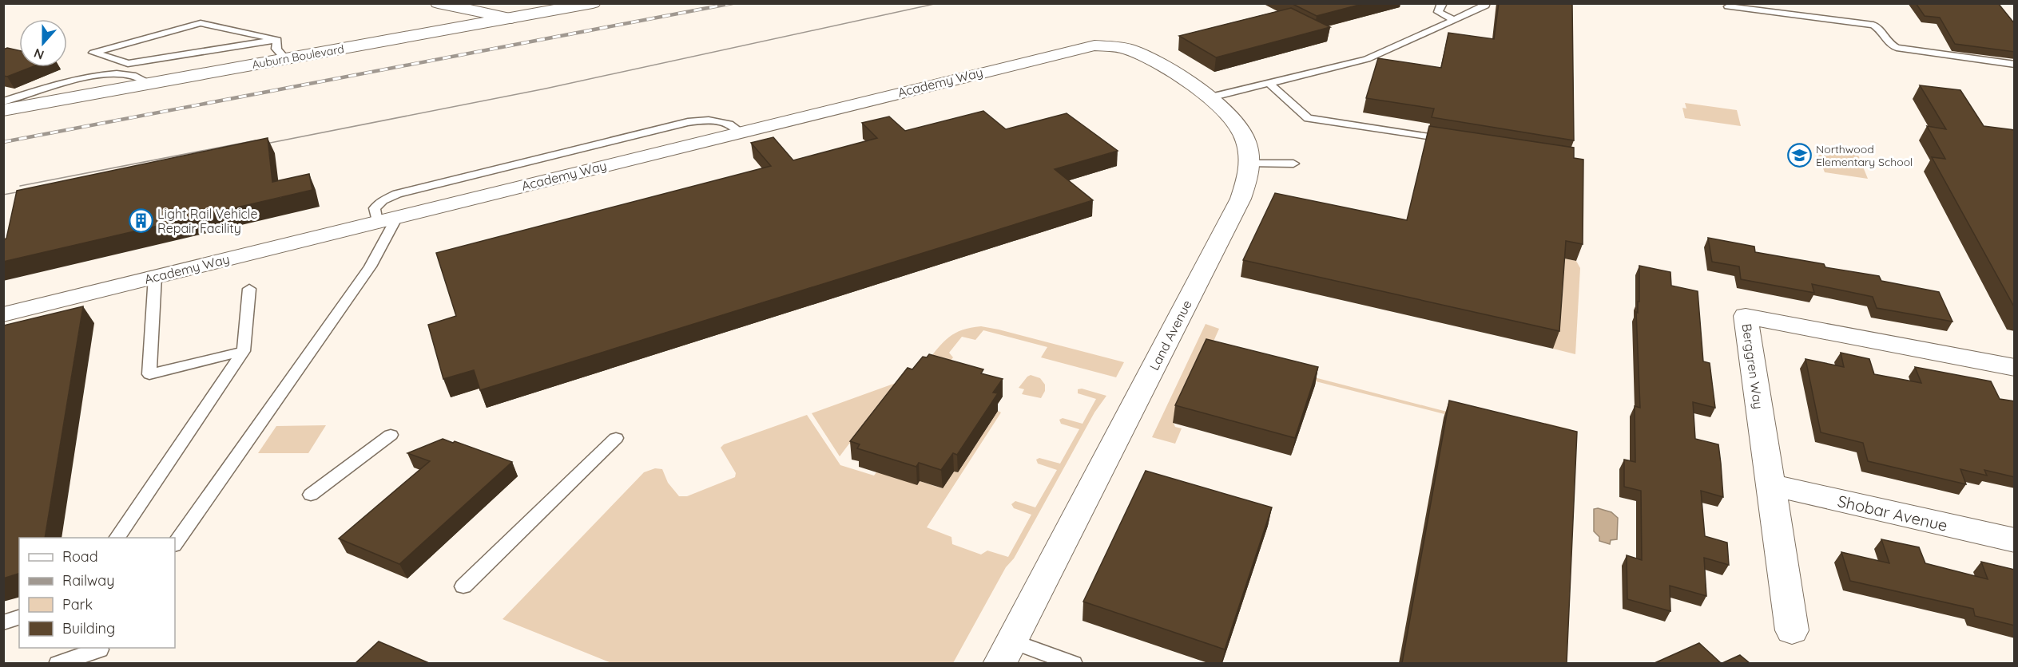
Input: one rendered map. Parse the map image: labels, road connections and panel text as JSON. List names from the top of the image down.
{
  "streets": {
    "street": [
      "Auburn Boulevard",
      "Academy Way",
      "Land Avenue",
      "Berggren Way",
      "Shobar Avenue"
    ]
  },
  "crossings": [
    ["Academy Way", "Land Avenue"],
    ["Berggren Way", "Shobar Avenue"]
  ],
  "places": {
    "school or university": ["Northwood Elementary School"],
    "building": ["Light Rail Vehicle Repair Facility"]
  },
  "legend": [
    "Road",
    "Railway",
    "Park",
    "Building"
  ],
  "north": "bottom"
}
